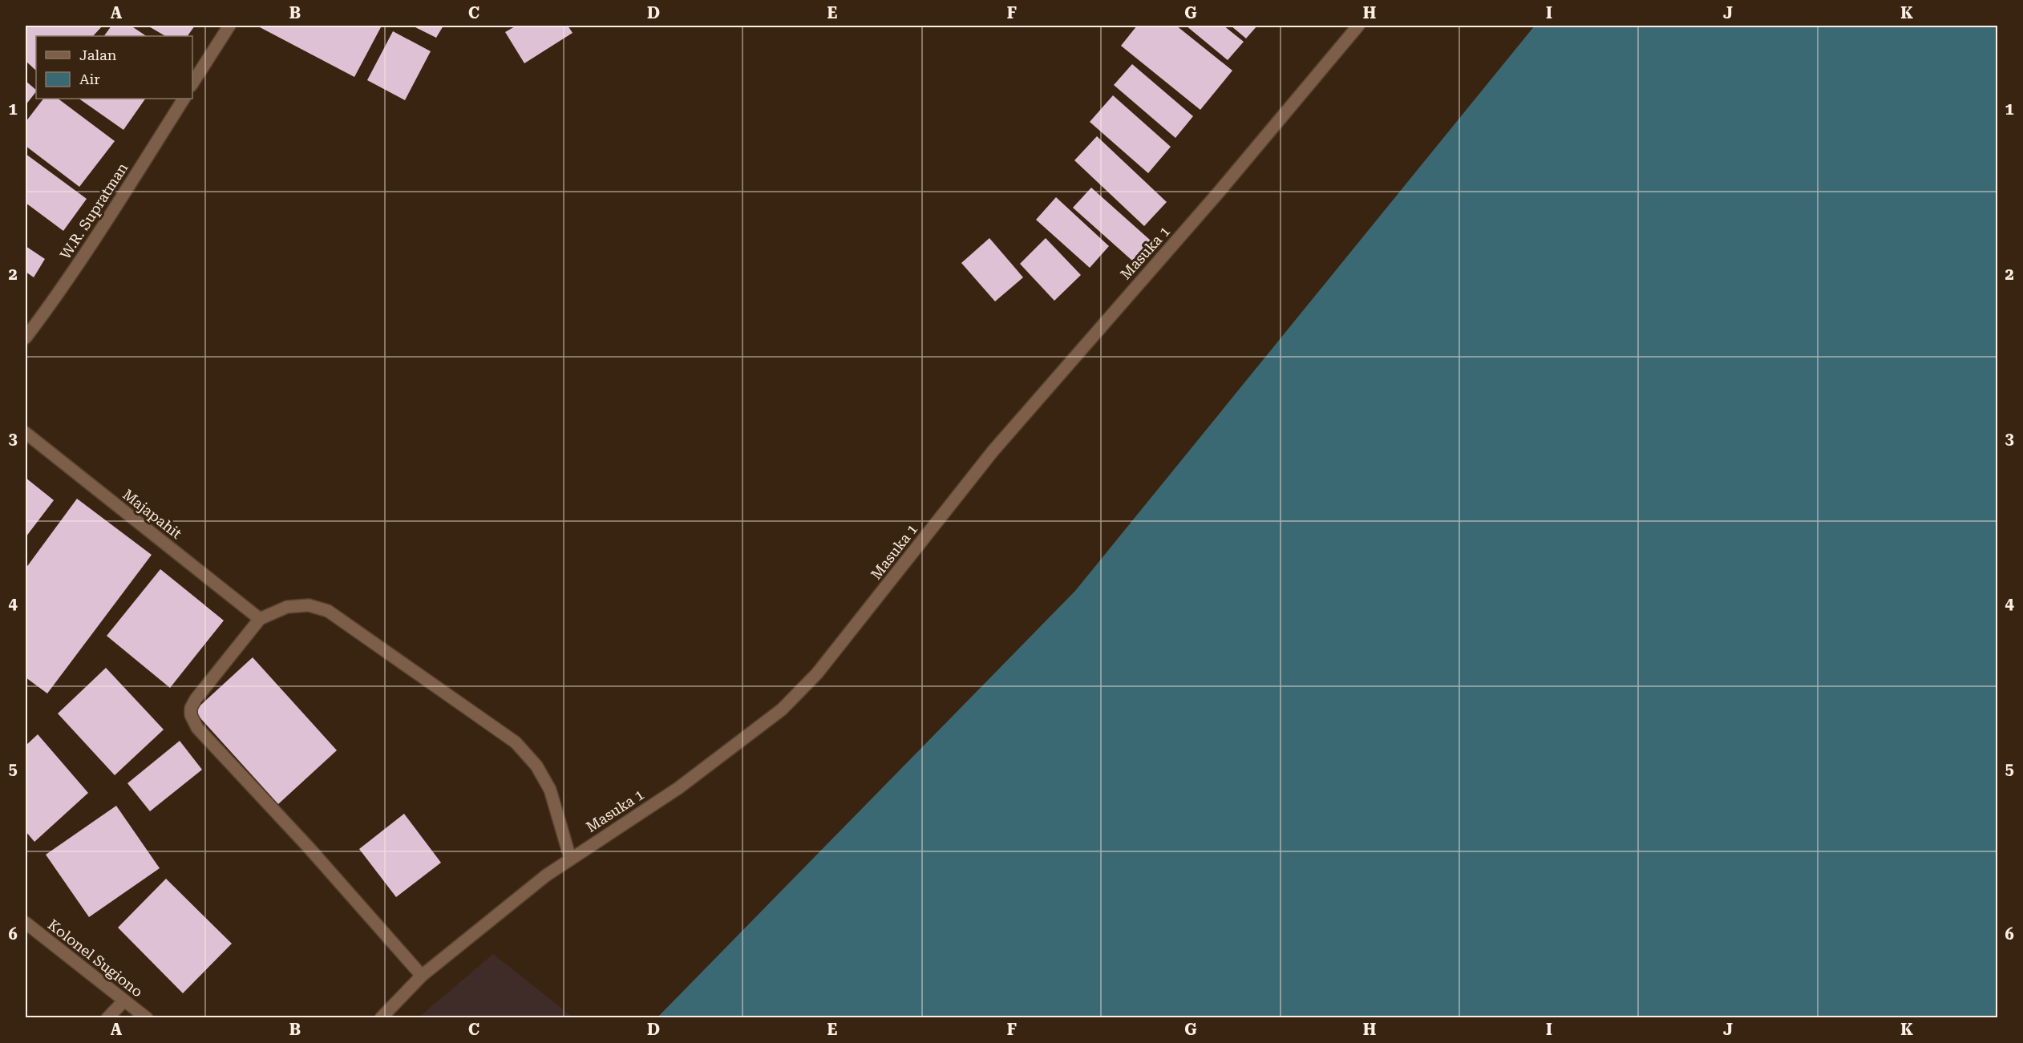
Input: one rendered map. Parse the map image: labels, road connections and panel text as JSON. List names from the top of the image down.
{
  "streets": {
    "street": [
      "W.R. Supratman",
      "Masuka 1",
      "Majapahit",
      "Kolonel Sugiono"
    ]
  },
  "legend": ["Jalan", "Air"],
  "grid": {
    "columns": [
      "A",
      "B",
      "C",
      "D",
      "E",
      "F",
      "G",
      "H",
      "I",
      "J",
      "K"
    ],
    "rows": [
      "1",
      "2",
      "3",
      "4",
      "5",
      "6"
    ]
  }
}
